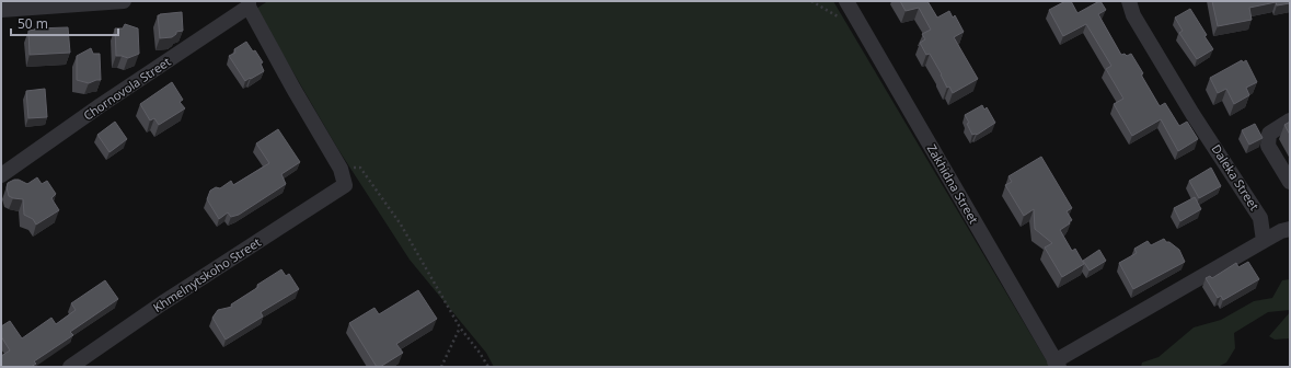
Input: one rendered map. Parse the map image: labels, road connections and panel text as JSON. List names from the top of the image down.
{
  "streets": {
    "street": [
      "Chornovola Street",
      "Daleka Street",
      "Zakhidna Street",
      "Khmelnytskoho Street"
    ]
  },
  "scale_bar": "50 m"
}
